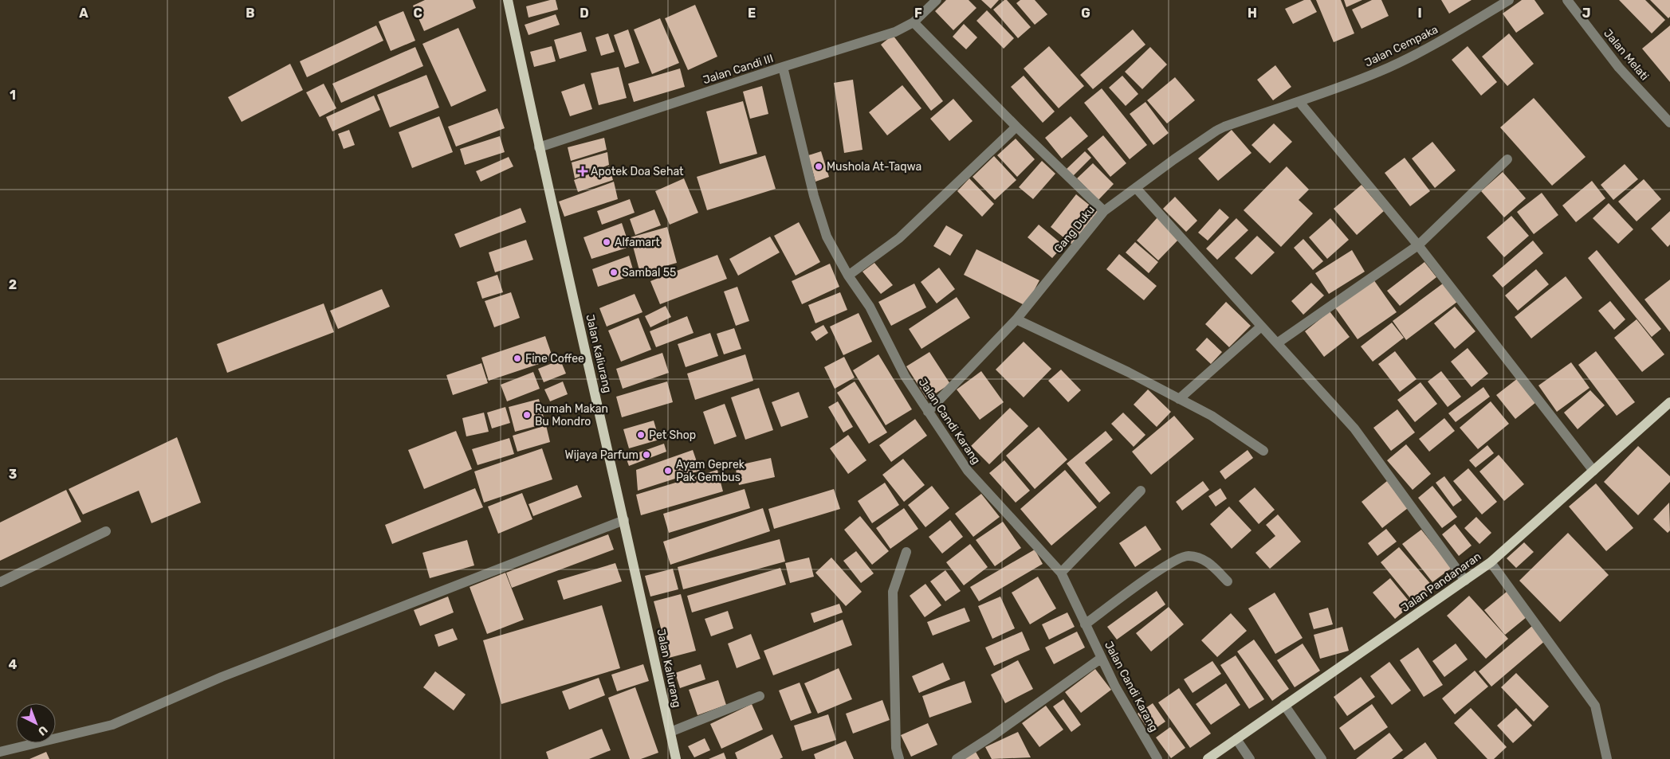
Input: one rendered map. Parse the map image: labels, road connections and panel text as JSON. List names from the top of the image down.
{
  "streets": {
    "main road": ["Jalan Kaliurang", "Jalan Pandanaran"],
    "street": [
      "Jalan Cempaka",
      "Jalan Melati",
      "Jalan Candi III",
      "Gang Duku",
      "Jalan Candi Karang"
    ]
  },
  "crossings": [
    ["Jalan Cempaka", "Gang Duku"],
    ["Jalan Candi III", "Jalan Kaliurang"],
    ["Jalan Candi III", "Jalan Candi Karang"],
    ["Gang Duku", "Jalan Candi Karang"]
  ],
  "places": {
    "other": [
      "Mushola At-Taqwa",
      "Alfamart",
      "Sambal 55",
      "Fine Coffee",
      "Rumah Makan Bu Mondro",
      "Pet Shop",
      "Wijaya Parfum",
      "Ayam Geprek Pak Gembus"
    ],
    "health": ["Apotek Doa Sehat"]
  },
  "north": "bottom right",
  "grid": {
    "columns": [
      "A",
      "B",
      "C",
      "D",
      "E",
      "F",
      "G",
      "H",
      "I",
      "J"
    ],
    "rows": [
      "1",
      "2",
      "3",
      "4"
    ]
  }
}
